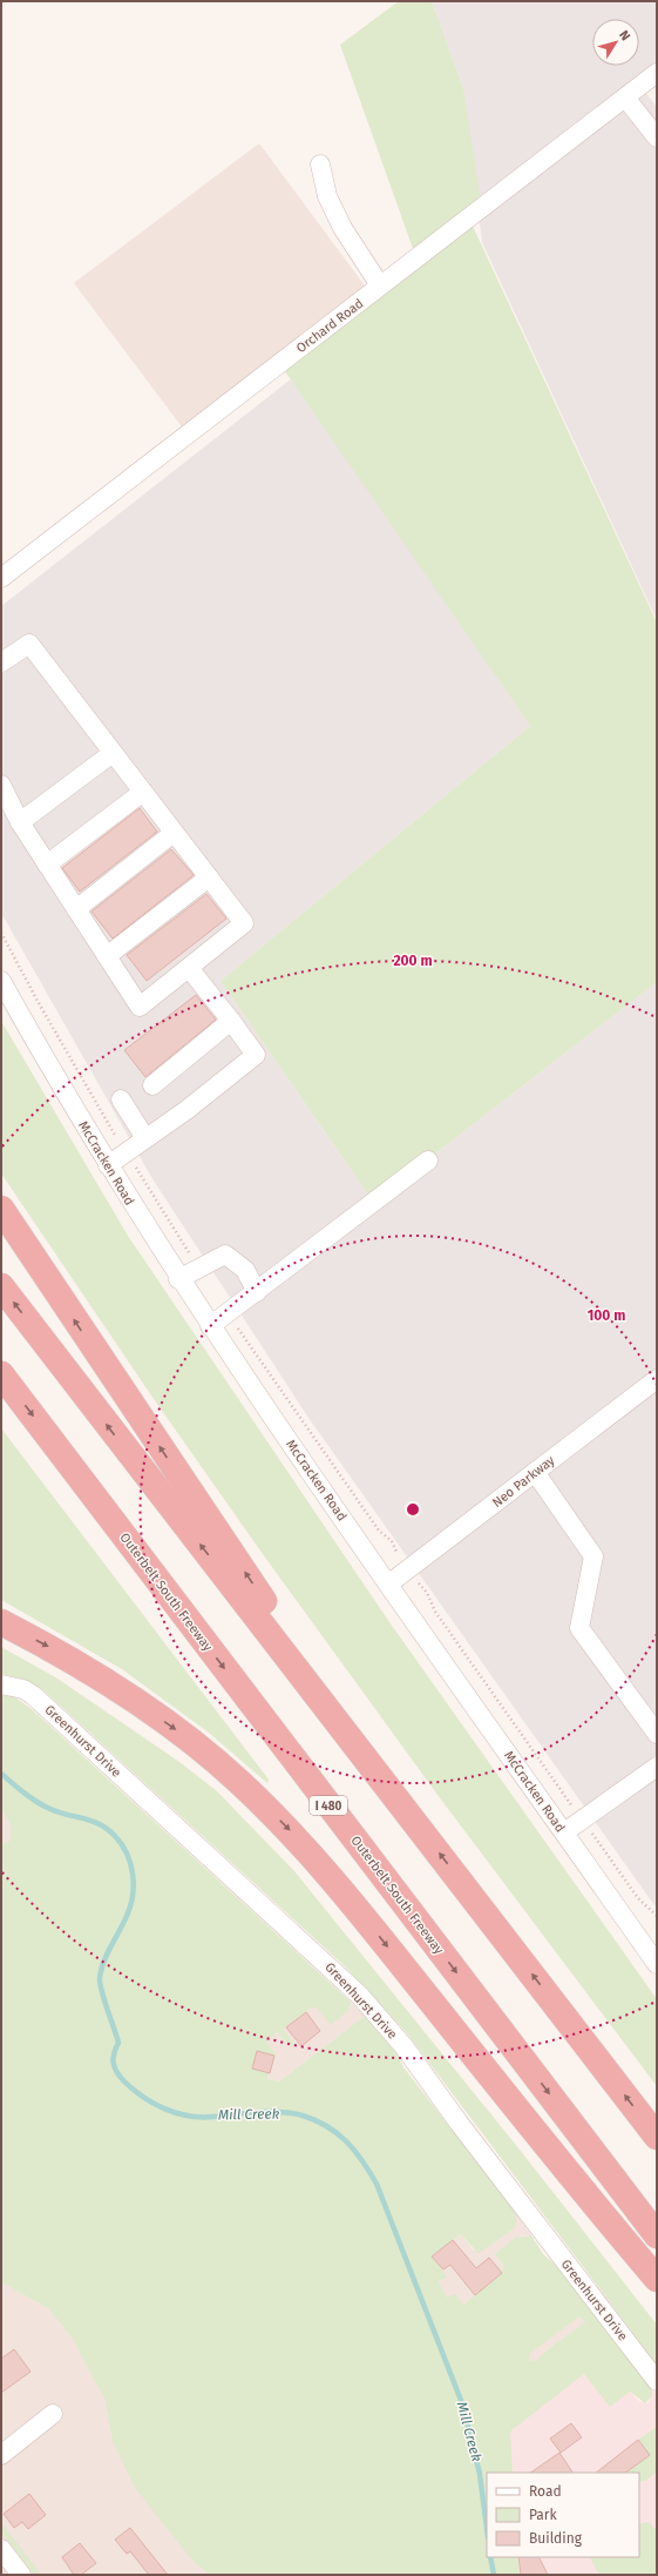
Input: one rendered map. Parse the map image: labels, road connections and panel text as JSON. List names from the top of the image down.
{
  "streets": {
    "highway": ["Outerbelt South Freeway", "I 480"],
    "street": [
      "Orchard Road",
      "McCracken Road",
      "Neo Parkway",
      "Greenhurst Drive"
    ]
  },
  "crossings": [
    ["McCracken Road", "Neo Parkway"]
  ],
  "water": ["Mill Creek"],
  "legend": ["Road", "Park", "Building"],
  "north": "top right",
  "rings": ["200 m", "100 m"]
}
